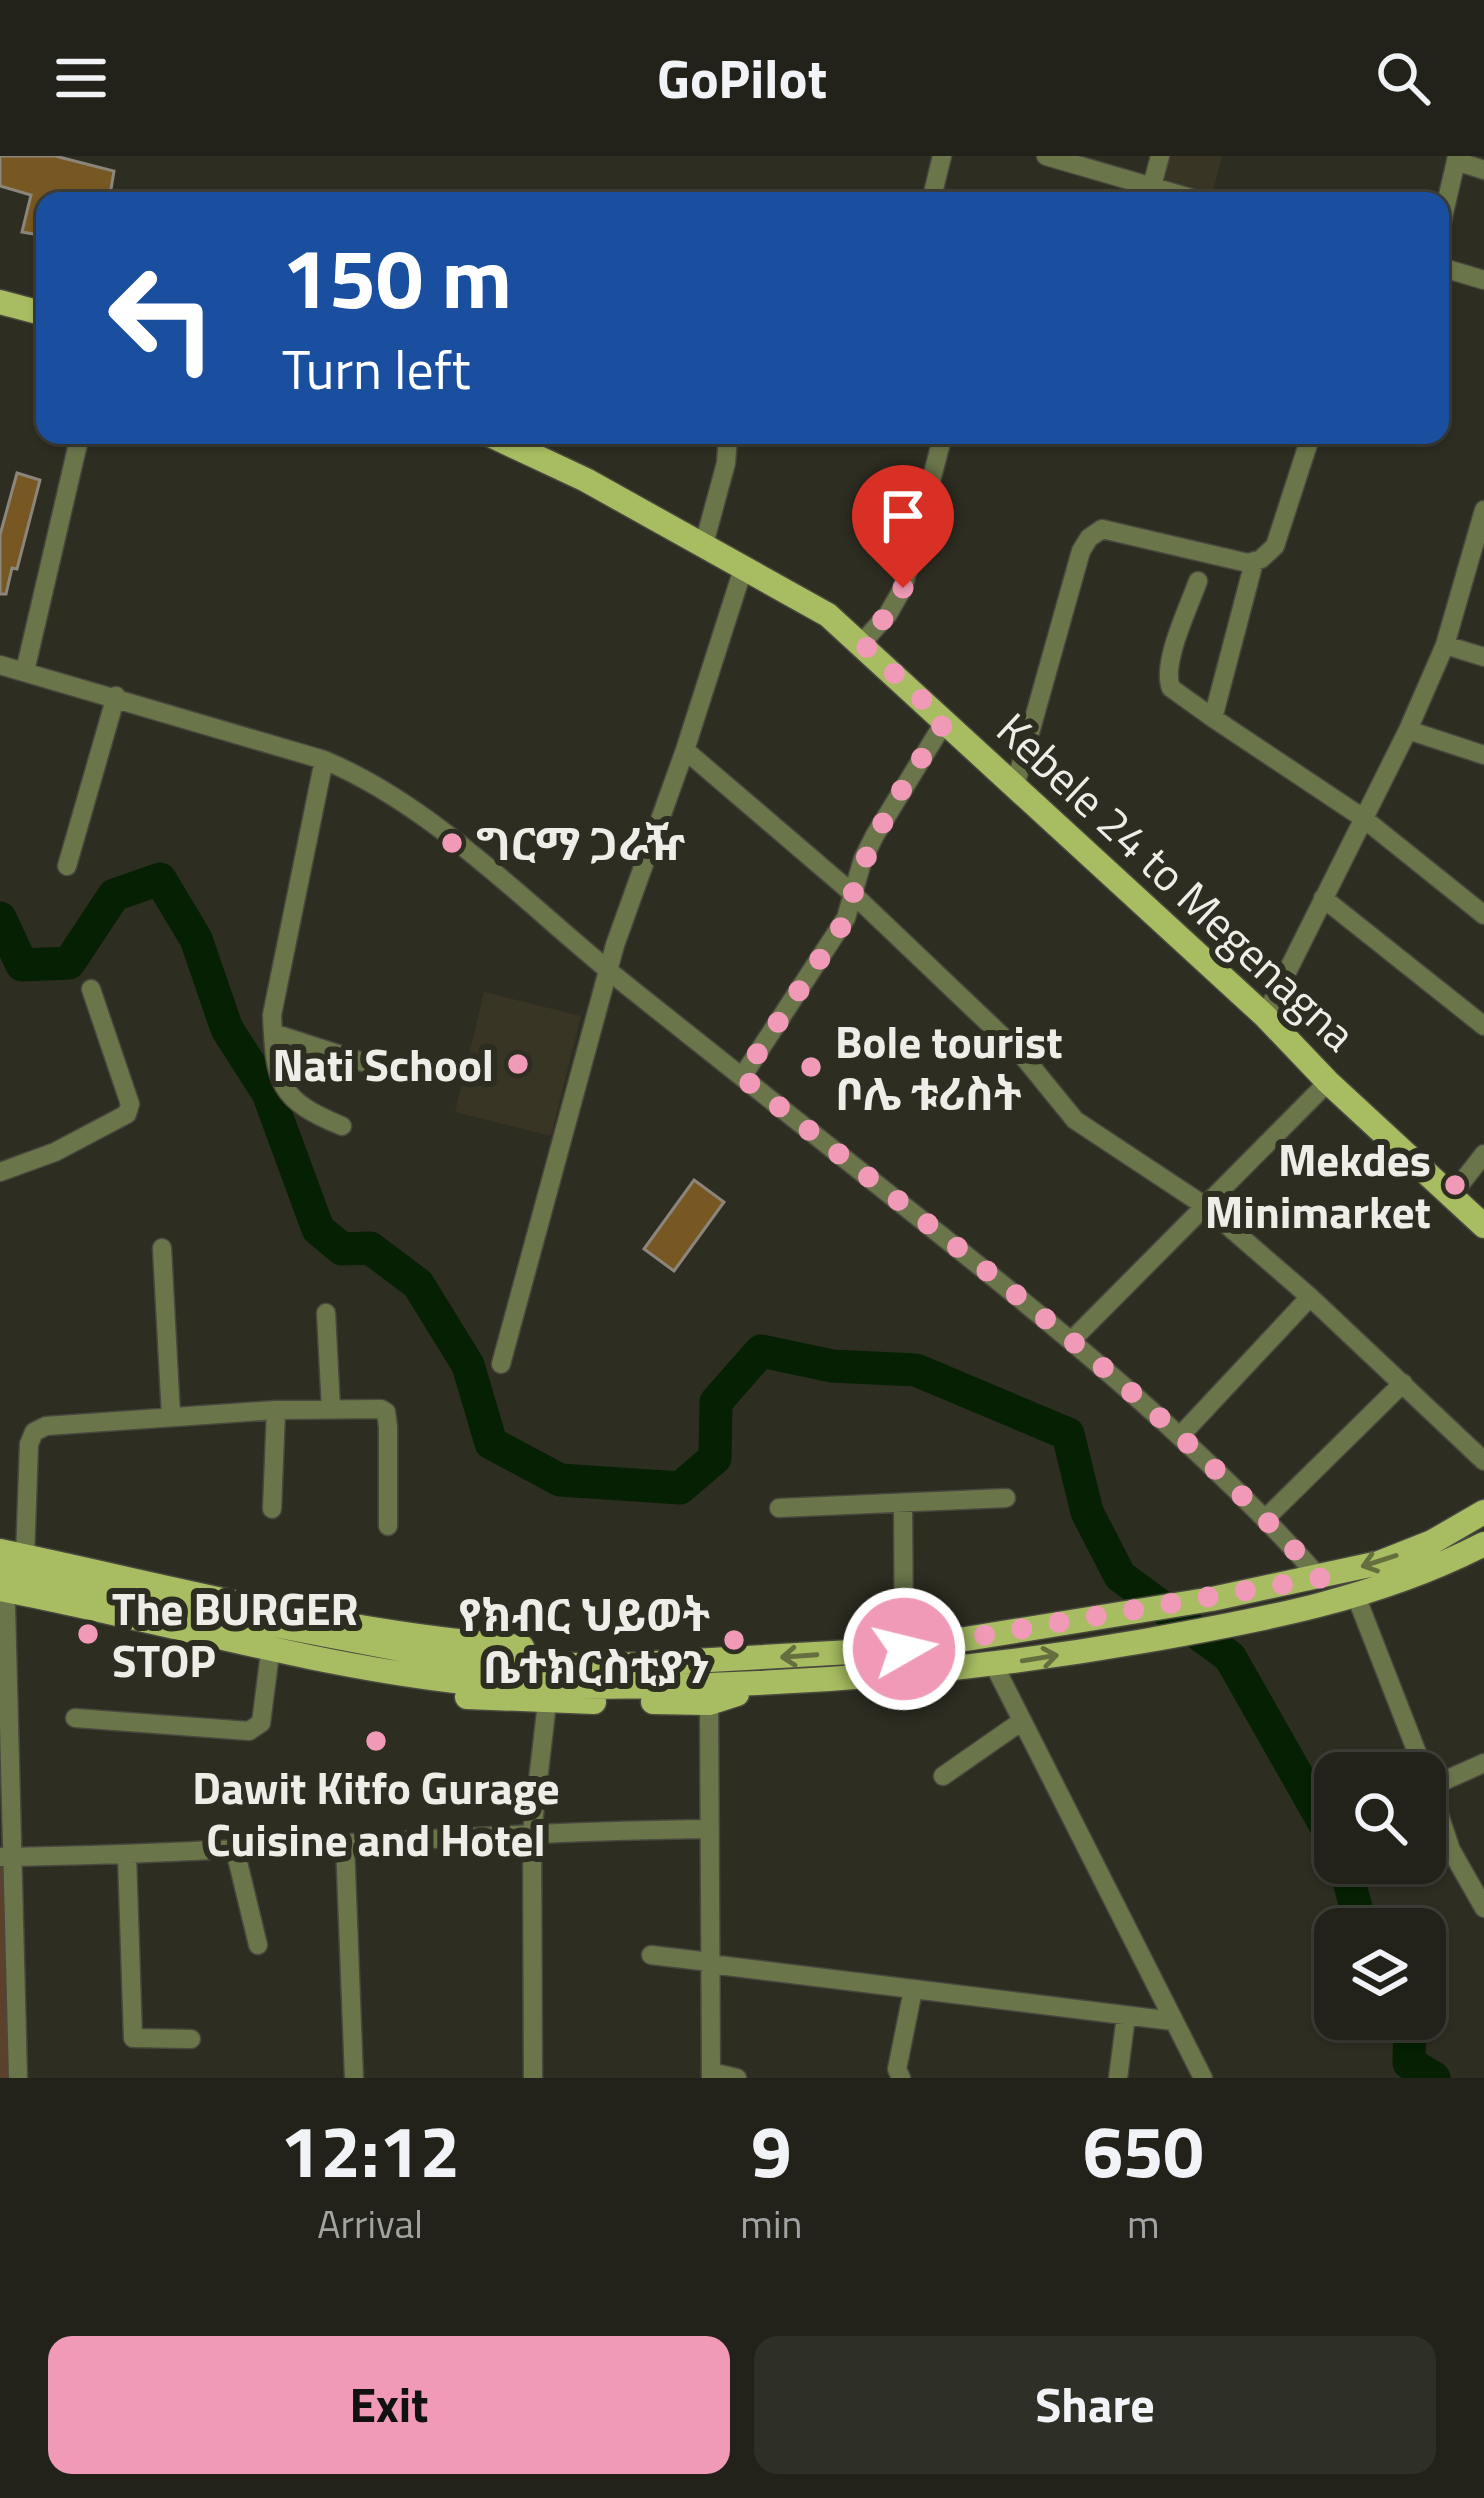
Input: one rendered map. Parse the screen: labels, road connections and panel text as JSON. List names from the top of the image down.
{
  "streets": {
    "main road": ["Kebele 24 to Megenagna"]
  },
  "places": [
    "ግርማ ጋራዥ",
    "Nati School",
    "Bole tourist ቦሌ ቱሪስት",
    "Mekdes Minimarket",
    "The BURGER STOP",
    "የክብር ህይወት ቤተክርስቲያን",
    "Dawit Kitfo Gurage Cuisine and Hotel"
  ],
  "page": {
    "header": "GoPilot",
    "turn": ["150 m", "Turn left"],
    "eta": [
      "12:12",
      "Arrival",
      "9",
      "min",
      "650",
      "m"
    ],
    "buttons": ["Exit", "Share"]
  }
}
